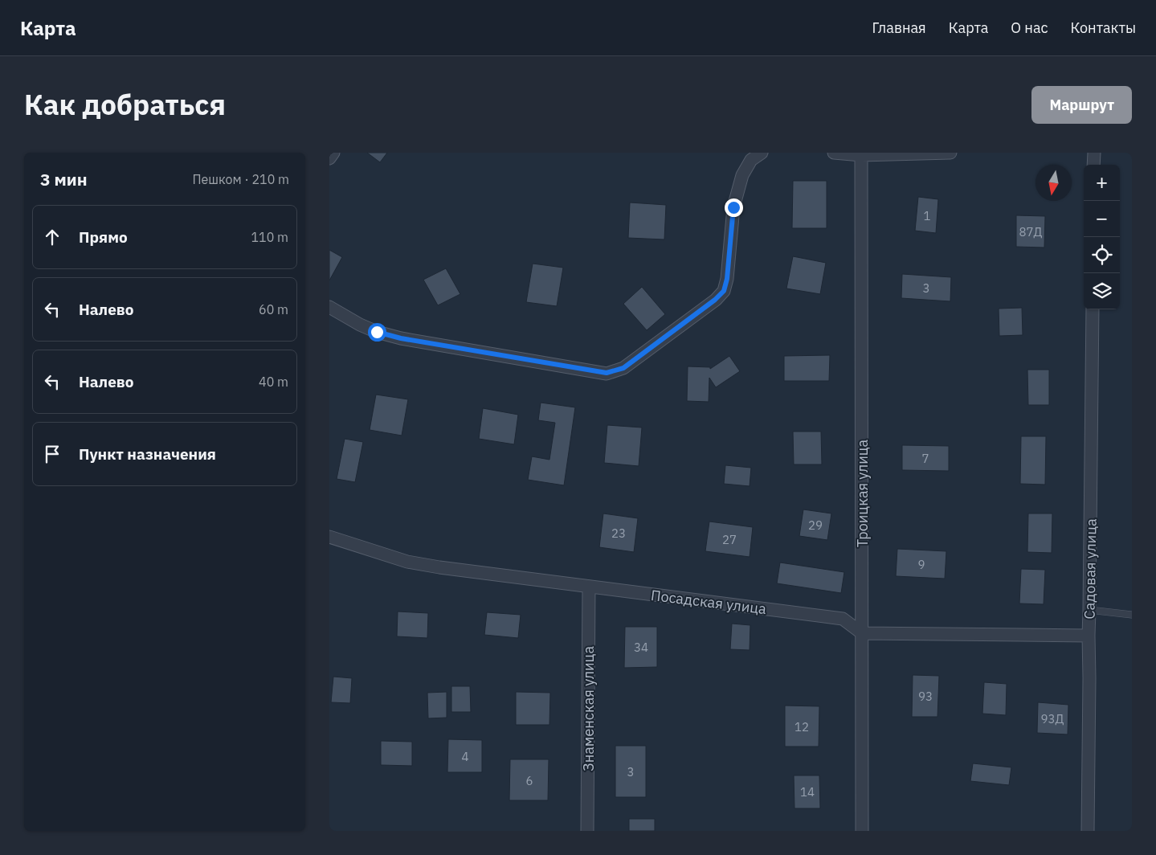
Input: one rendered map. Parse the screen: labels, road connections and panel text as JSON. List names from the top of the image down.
{
  "streets": {
    "street": [
      "Троицкая улица",
      "Садовая улица",
      "Посадская улица",
      "Знаменская улица"
    ]
  },
  "crossings": [
    ["Троицкая улица", "Посадская улица"],
    ["Посадская улица", "Знаменская улица"]
  ],
  "house_numbers": [
    "1",
    "87Д",
    "3",
    "7",
    "29",
    "23",
    "27",
    "9",
    "34",
    "93",
    "93Д",
    "12",
    "4",
    "3",
    "6",
    "14"
  ],
  "north": "bottom",
  "page": {
    "header": "Карта",
    "nav": [
      "Главная",
      "Карта",
      "О нас",
      "Контакты"
    ],
    "title": "Как добраться",
    "buttons": "Маршрут",
    "heading": ["3 мин", "Пешком · 210 m"],
    "map_buttons": ["+", "−"],
    "list": [
      ["Прямо", "110 m"],
      ["Налево", "60 m"],
      ["Налево", "40 m"],
      "Пункт назначения"
    ]
  }
}
